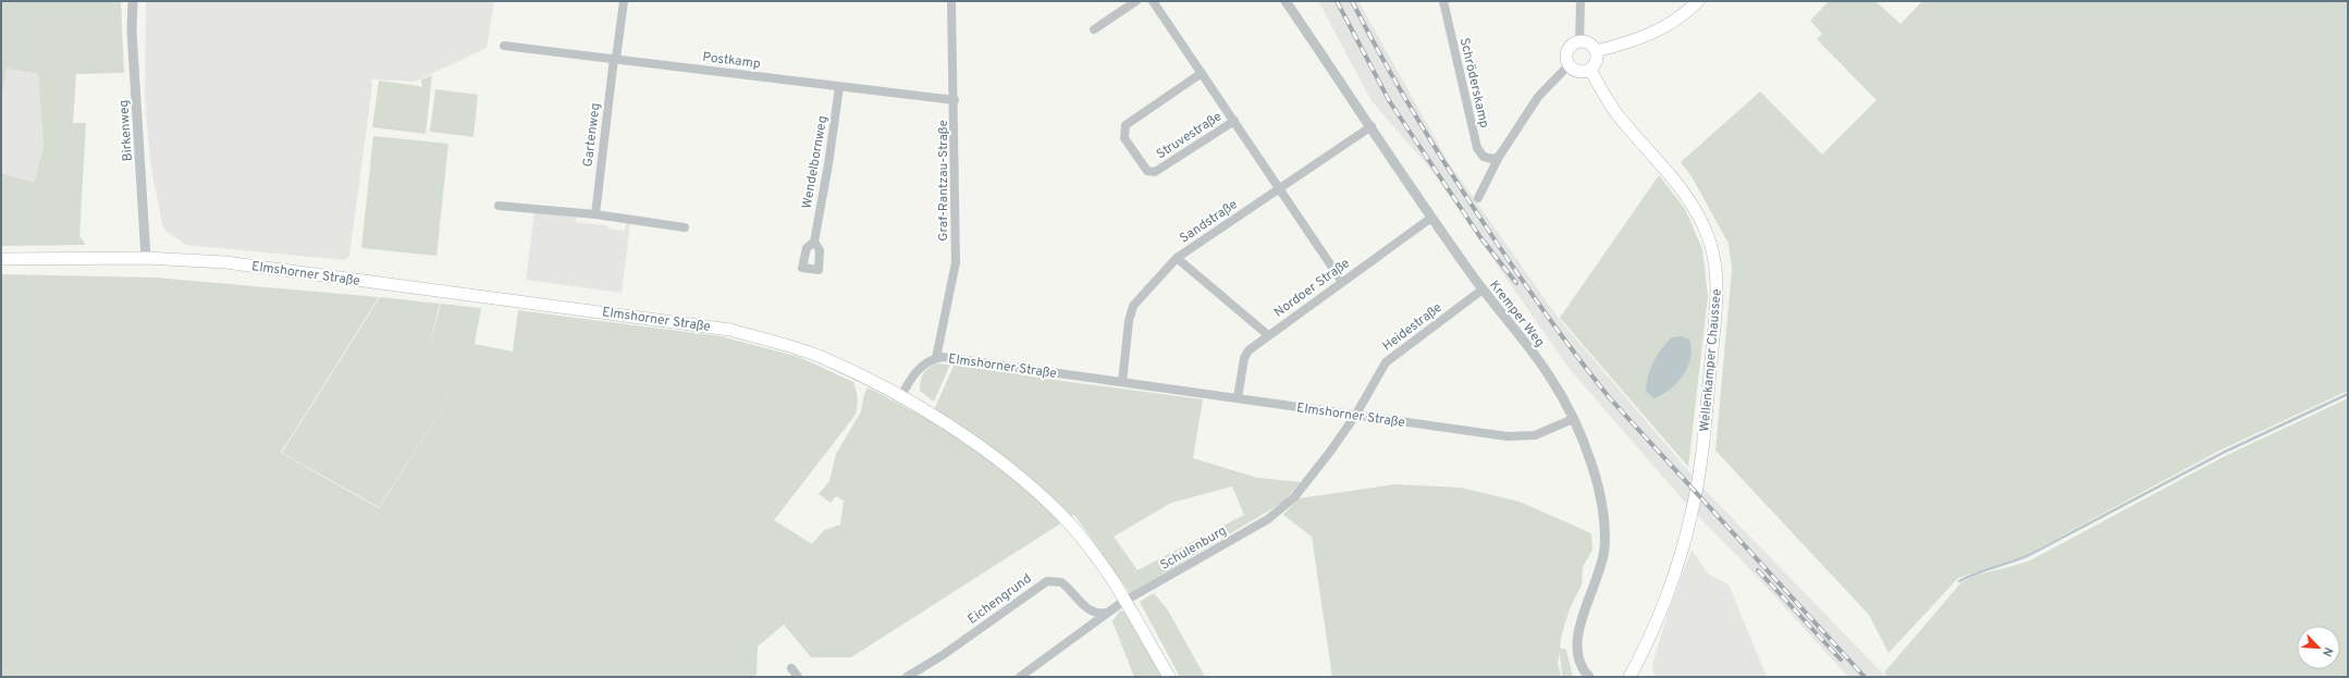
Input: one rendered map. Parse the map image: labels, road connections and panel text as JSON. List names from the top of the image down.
{
  "streets": {
    "main road": ["Elmshorner Straße", "Wellenkamper Chaussee"],
    "street": [
      "Postkamp",
      "Schröderskamp",
      "Birkenweg",
      "Gartenweg",
      "Struvestraße",
      "Wendelbornweg",
      "Graf-Rantzau-Straße",
      "Sandstraße",
      "Nordoer Straße",
      "Kremper Weg",
      "Heidestraße",
      "Schulenburg",
      "Eichengrund"
    ]
  },
  "crossings": [
    ["Postkamp", "Gartenweg"],
    ["Postkamp", "Wendelbornweg"],
    ["Postkamp", "Graf-Rantzau-Straße"],
    ["Birkenweg", "Elmshorner Straße"],
    ["Struvestraße", "Sandstraße"],
    ["Struvestraße", "Nordoer Straße"],
    ["Graf-Rantzau-Straße", "Elmshorner Straße"],
    ["Sandstraße", "Elmshorner Straße"],
    ["Sandstraße", "Kremper Weg"],
    ["Elmshorner Straße", "Nordoer Straße"],
    ["Elmshorner Straße", "Kremper Weg"],
    ["Elmshorner Straße", "Heidestraße"],
    ["Elmshorner Straße", "Schulenburg"],
    ["Nordoer Straße", "Kremper Weg"],
    ["Kremper Weg", "Heidestraße"],
    ["Heidestraße", "Schulenburg"],
    ["Schulenburg", "Eichengrund"]
  ],
  "north": "bottom right"
}
